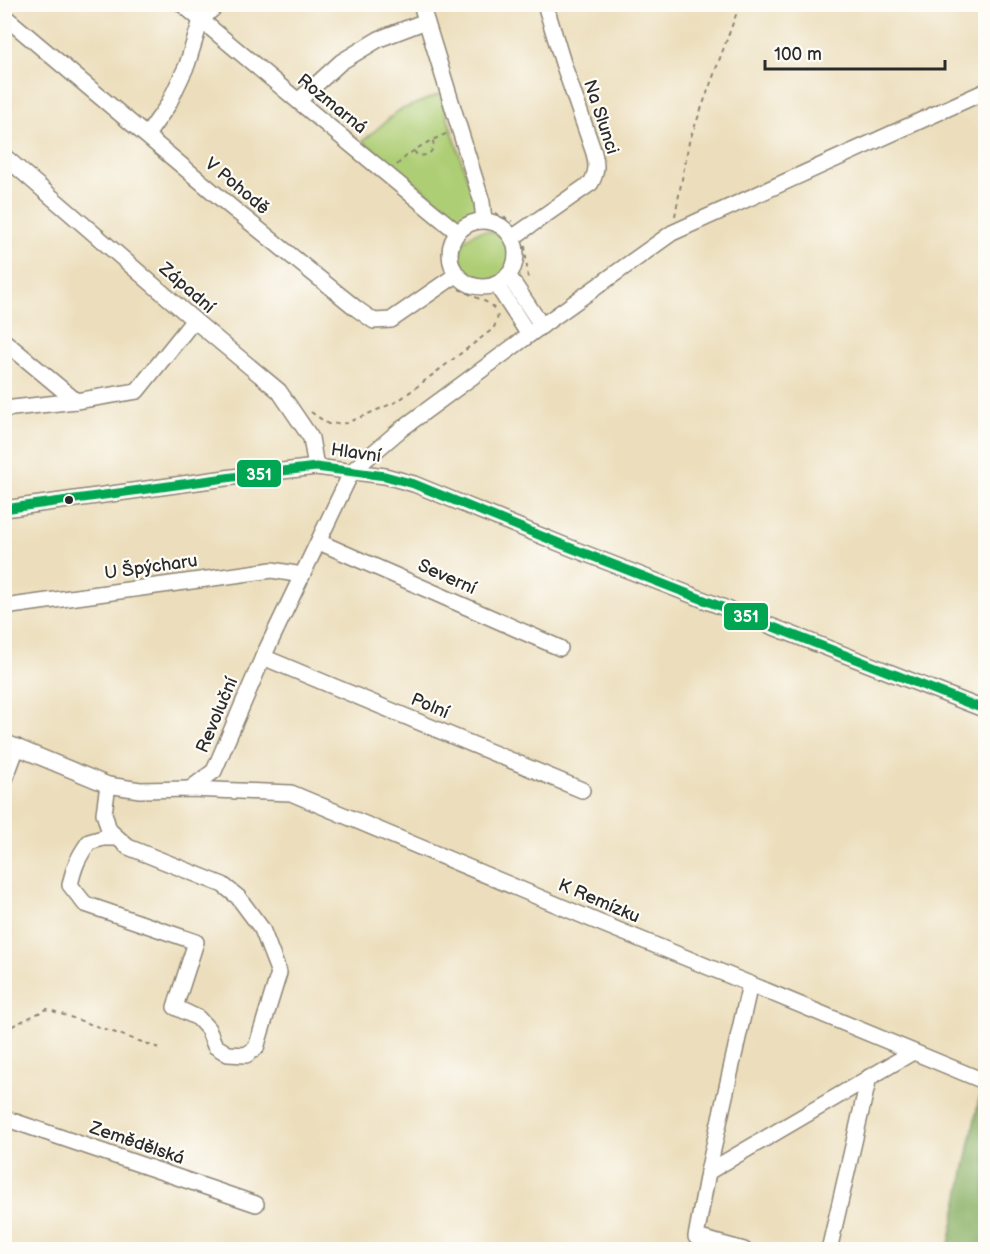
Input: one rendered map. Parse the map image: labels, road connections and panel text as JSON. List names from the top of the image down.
{
  "streets": {
    "street": [
      "Rozmarná",
      "Na Slunci",
      "V Pohodě",
      "Západní",
      "Hlavní",
      "U Špýcharu",
      "Severní",
      "Polní",
      "Revoluční",
      "K Remízku",
      "Zemědělská"
    ]
  },
  "crossings": [
    ["Rozmarná", "Na Slunci"],
    ["Rozmarná", "V Pohodě"],
    ["Na Slunci", "V Pohodě"],
    ["Západní", "Hlavní"],
    ["Hlavní", "Revoluční"],
    ["U Špýcharu", "Revoluční"],
    ["Severní", "Revoluční"],
    ["Polní", "Revoluční"],
    ["Revoluční", "K Remízku"]
  ],
  "lines": ["transit line 351"],
  "scale_bar": "100 m"
}
